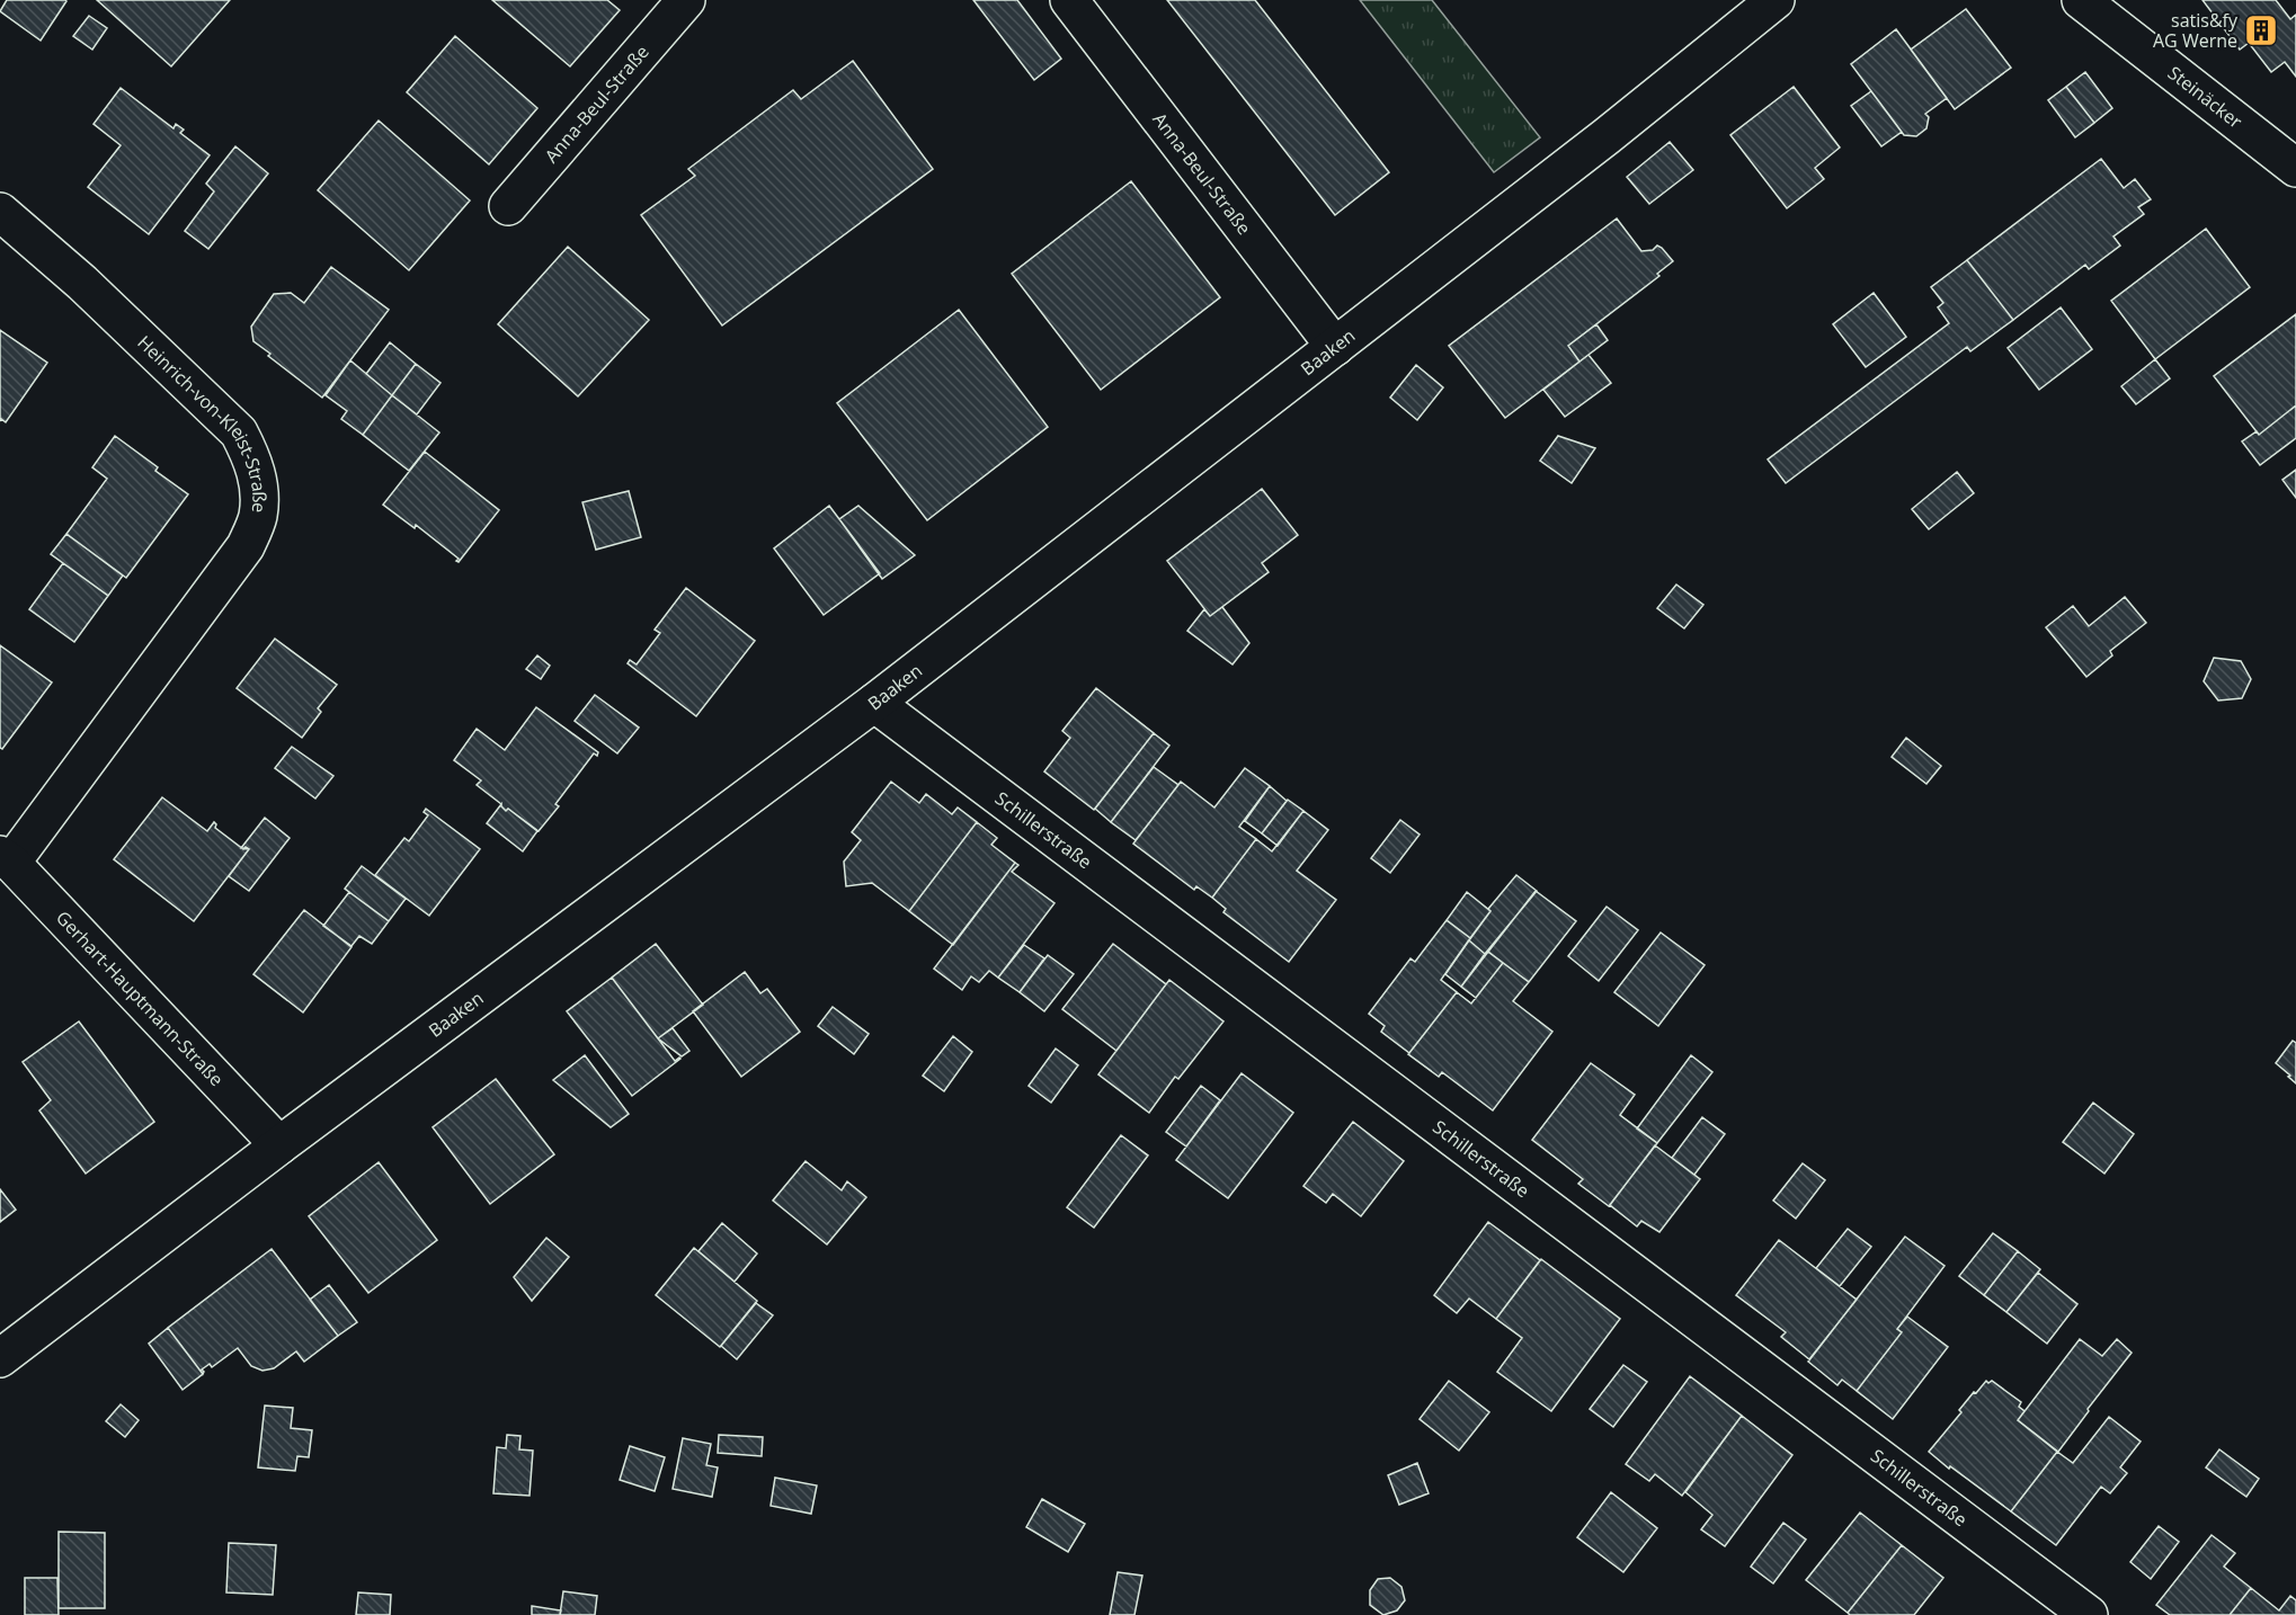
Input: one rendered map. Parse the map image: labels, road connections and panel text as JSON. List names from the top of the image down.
{
  "streets": {
    "street": [
      "Steinäcker",
      "Anna-Beul-Straße",
      "Baaken",
      "Heinrich-von-Kleist-Straße",
      "Schillerstraße",
      "Gerhart-Hauptmann-Straße"
    ]
  },
  "crossings": [
    ["Anna-Beul-Straße", "Baaken"],
    ["Baaken", "Schillerstraße"],
    ["Baaken", "Gerhart-Hauptmann-Straße"],
    ["Heinrich-von-Kleist-Straße", "Gerhart-Hauptmann-Straße"]
  ],
  "places": {
    "building": ["satis&fy AG Werne"]
  }
}
